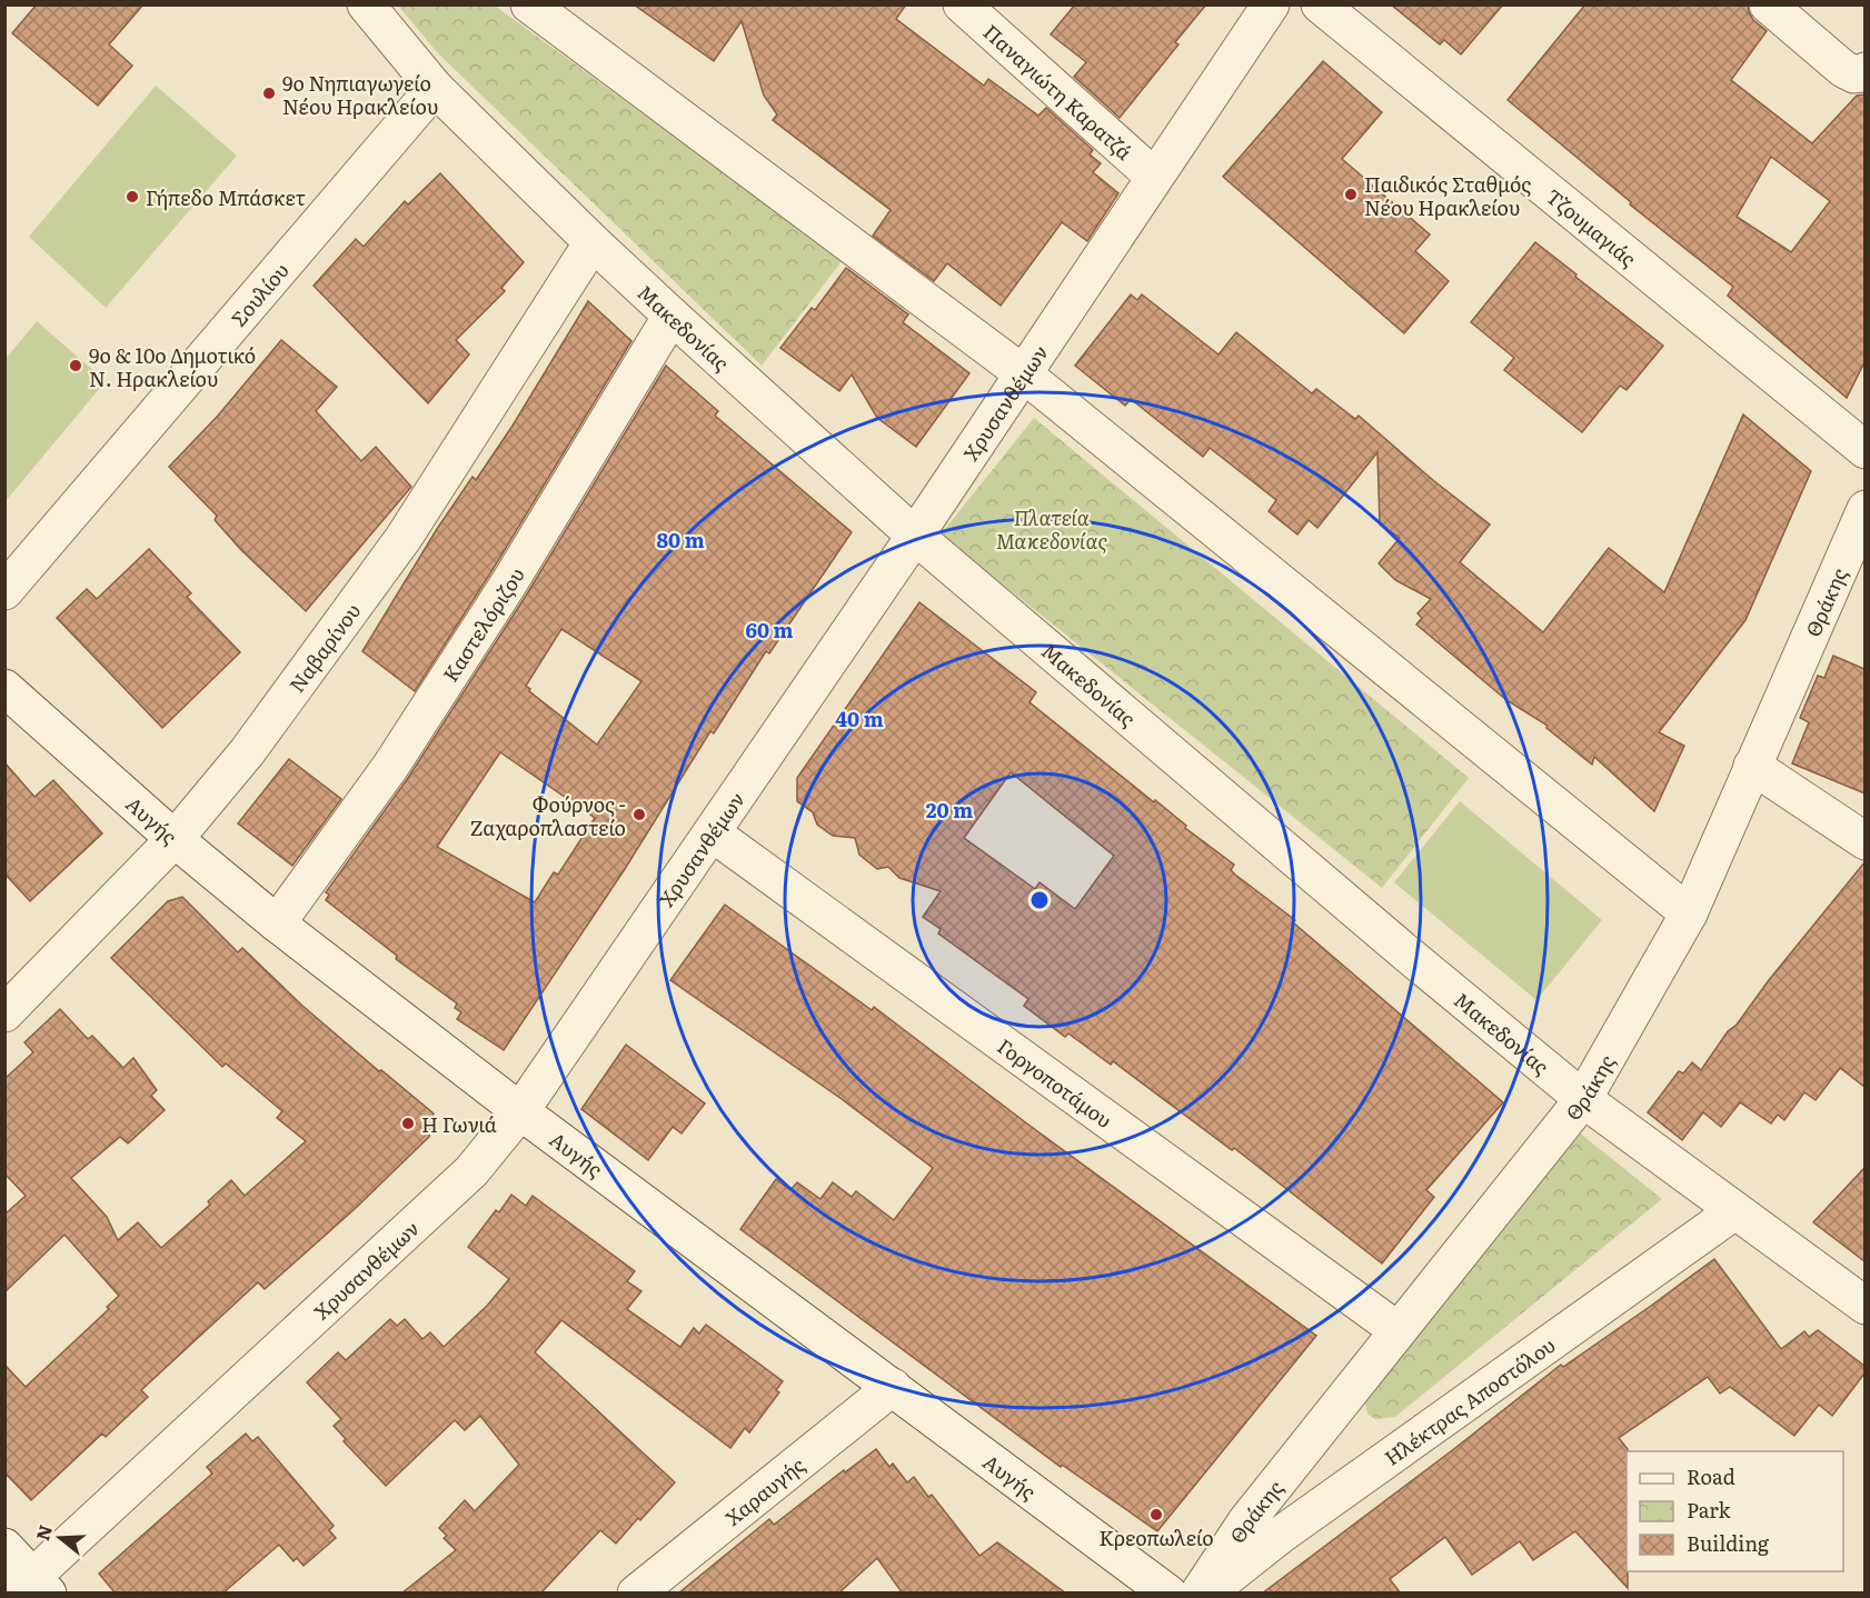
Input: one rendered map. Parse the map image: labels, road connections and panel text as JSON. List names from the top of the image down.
{
  "streets": {
    "street": [
      "Παναγιώτη Καρατζά",
      "Τζουμαγιάς",
      "Σουλίου",
      "Μακεδονίας",
      "Χρυσανθέμων",
      "Θράκης",
      "Καστελόριζου",
      "Ναβαρίνου",
      "Αυγής",
      "Γοργοποτάμου",
      "Ηλέκτρας Αποστόλου",
      "Χαραυγής"
    ]
  },
  "crossings": [
    ["Παναγιώτη Καρατζά", "Χρυσανθέμων"],
    ["Σουλίου", "Μακεδονίας"],
    ["Μακεδονίας", "Χρυσανθέμων"],
    ["Μακεδονίας", "Θράκης"],
    ["Μακεδονίας", "Καστελόριζου"],
    ["Μακεδονίας", "Ναβαρίνου"],
    ["Μακεδονίας", "Ηλέκτρας Αποστόλου"],
    ["Χρυσανθέμων", "Αυγής"],
    ["Χρυσανθέμων", "Γοργοποτάμου"],
    ["Θράκης", "Γοργοποτάμου"],
    ["Καστελόριζου", "Αυγής"],
    ["Ναβαρίνου", "Αυγής"],
    ["Αυγής", "Χαραυγής"]
  ],
  "parks": ["Πλατεία Μακεδονίας"],
  "places": [
    "9ο Νηπιαγωγείο Νέου Ηρακλείου",
    "Παιδικός Σταθμός Νέου Ηρακλείου",
    "Γήπεδο Μπάσκετ",
    "9ο & 10ο Δημοτικό Ν. Ηρακλείου",
    "Φούρνος - Ζαχαροπλαστείο",
    "Η Γωνιά",
    "Κρεοπωλείο"
  ],
  "legend": ["Road", "Park", "Building"],
  "north": "left",
  "rings": [
    "80 m",
    "60 m",
    "40 m",
    "20 m"
  ]
}
